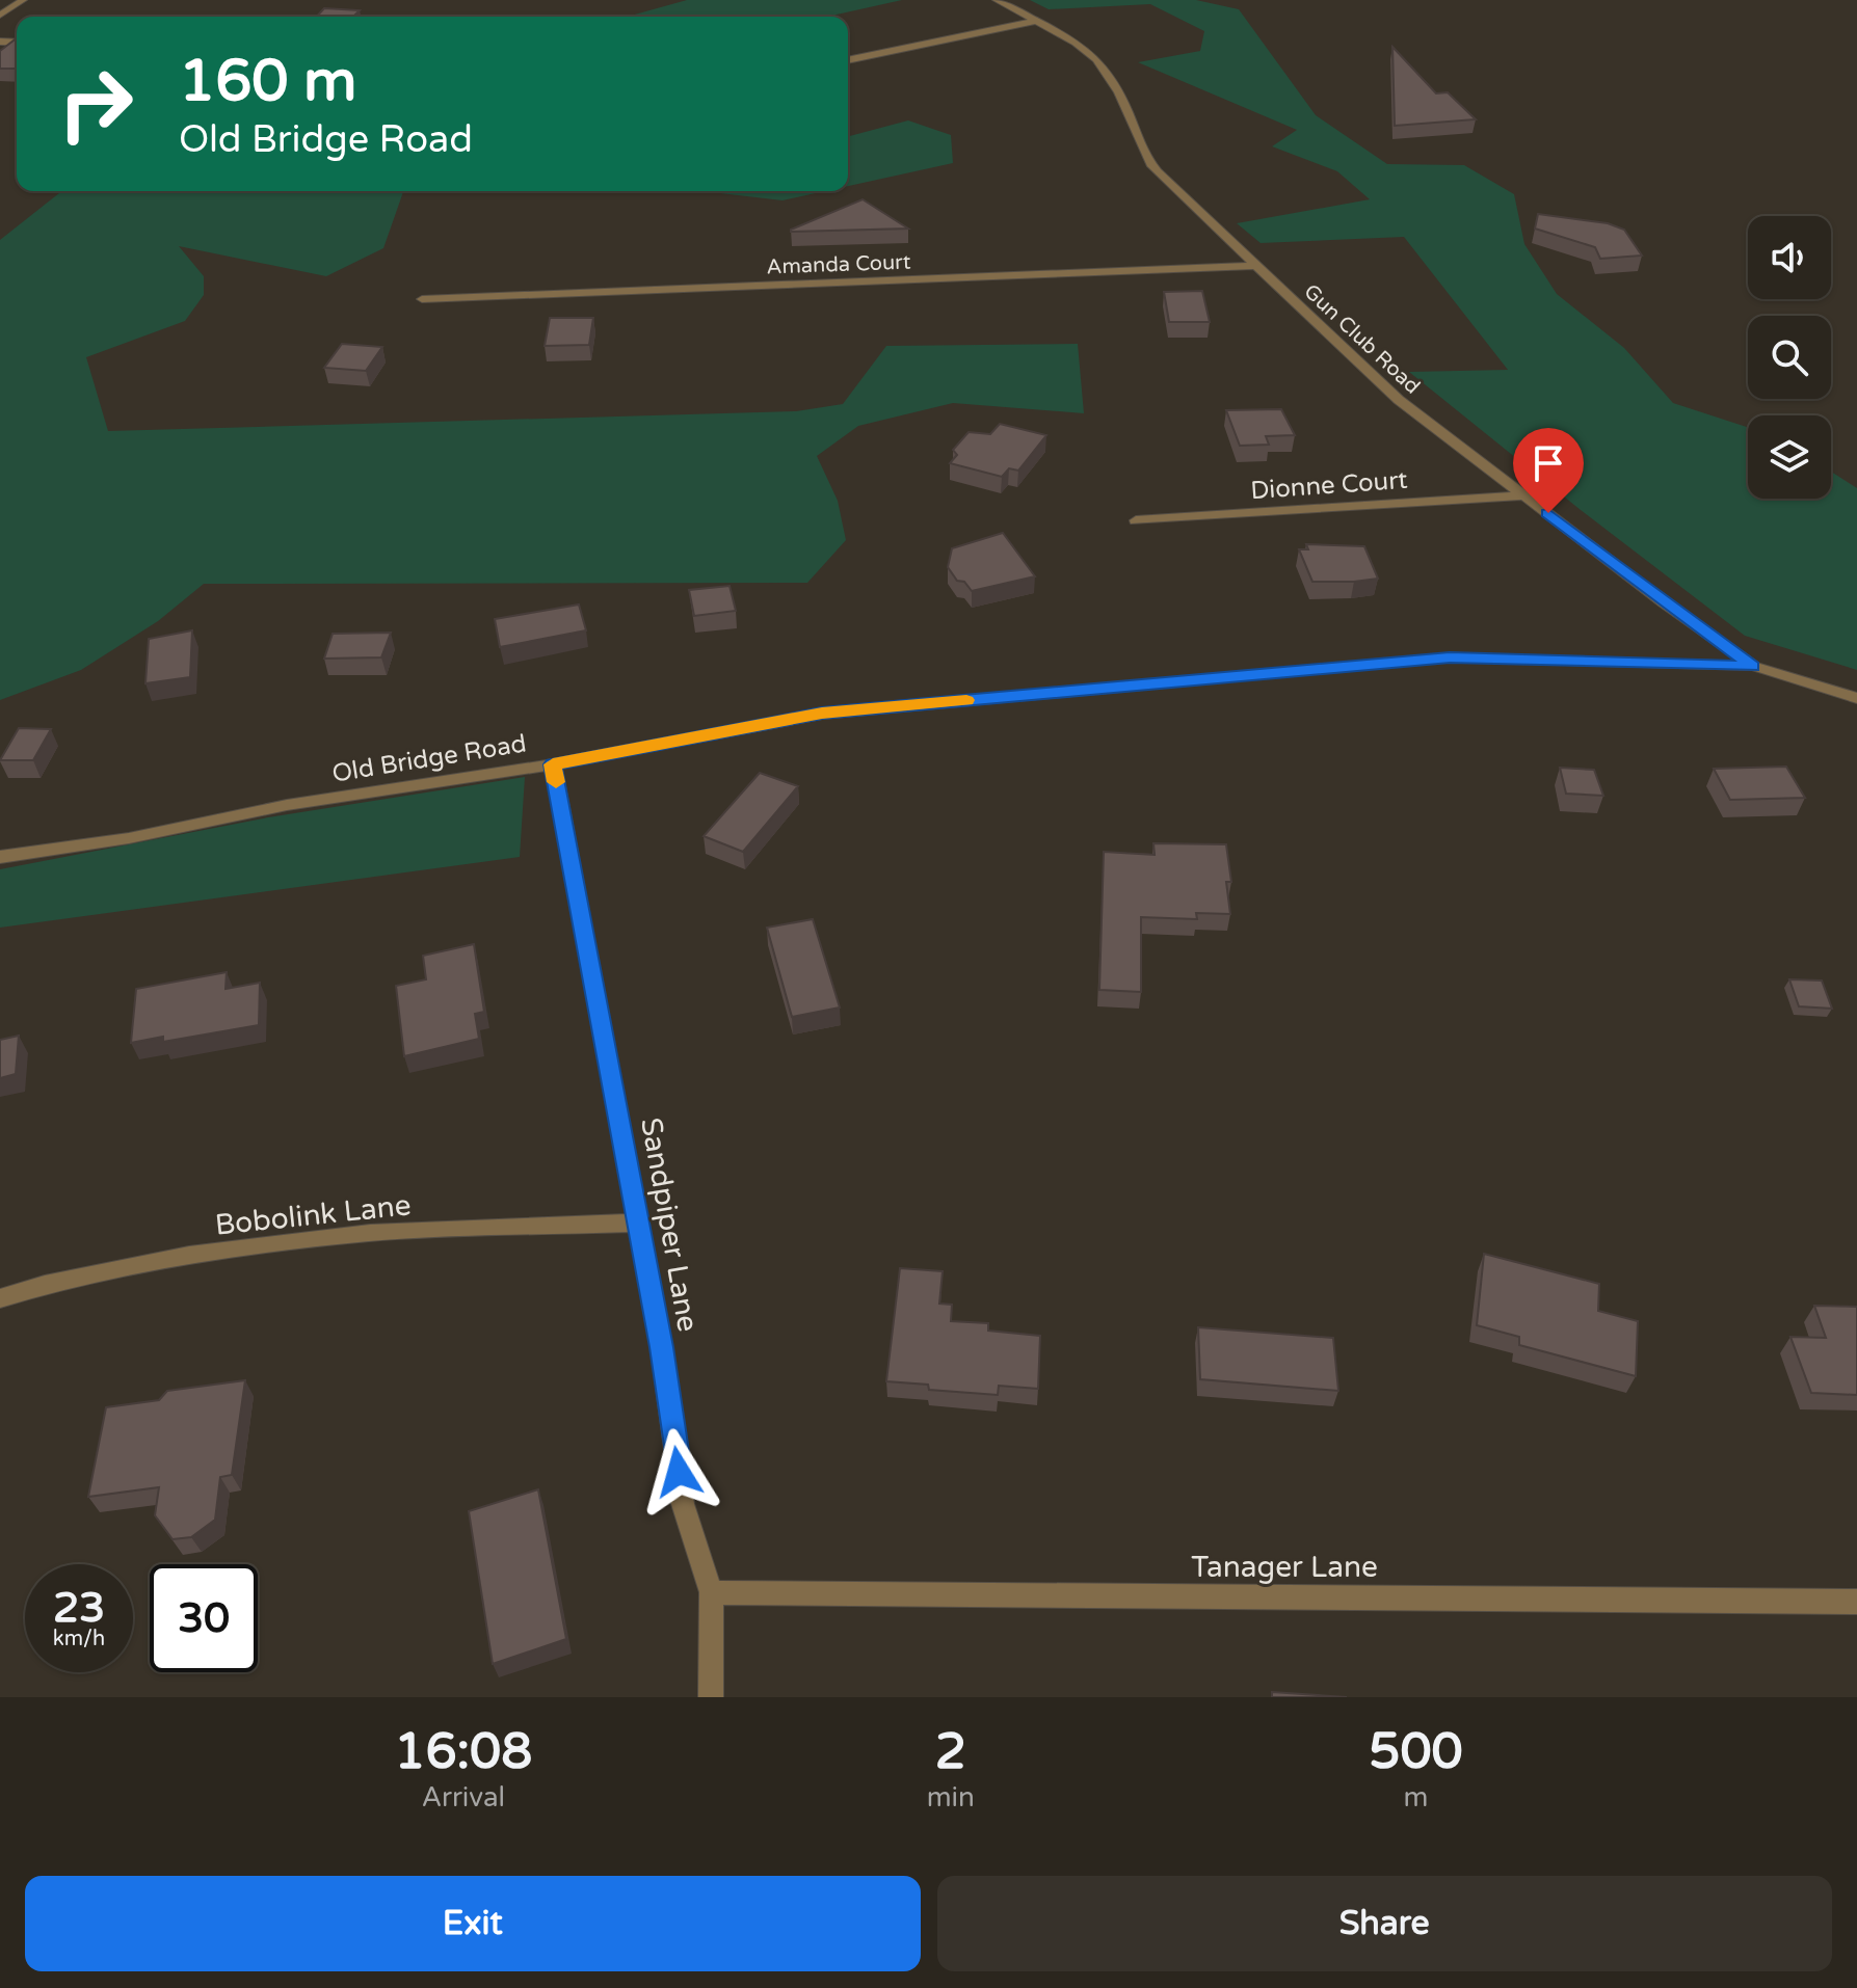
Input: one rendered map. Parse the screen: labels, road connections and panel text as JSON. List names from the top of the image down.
{
  "streets": {
    "street": [
      "Amanda Court",
      "Gun Club Road",
      "Dionne Court",
      "Old Bridge Road",
      "Bobolink Lane",
      "Sandpiper Lane",
      "Tanager Lane"
    ]
  },
  "crossings": [
    ["Amanda Court", "Gun Club Road"],
    ["Gun Club Road", "Dionne Court"],
    ["Gun Club Road", "Old Bridge Road"],
    ["Old Bridge Road", "Sandpiper Lane"],
    ["Bobolink Lane", "Sandpiper Lane"],
    ["Sandpiper Lane", "Tanager Lane"]
  ],
  "page": {
    "turn": ["160 m", "Old Bridge Road"],
    "speed": "23 km/h",
    "limit": "30",
    "eta": [
      "16:08",
      "Arrival",
      "2",
      "min",
      "500",
      "m"
    ],
    "buttons": ["Exit", "Share"]
  }
}
